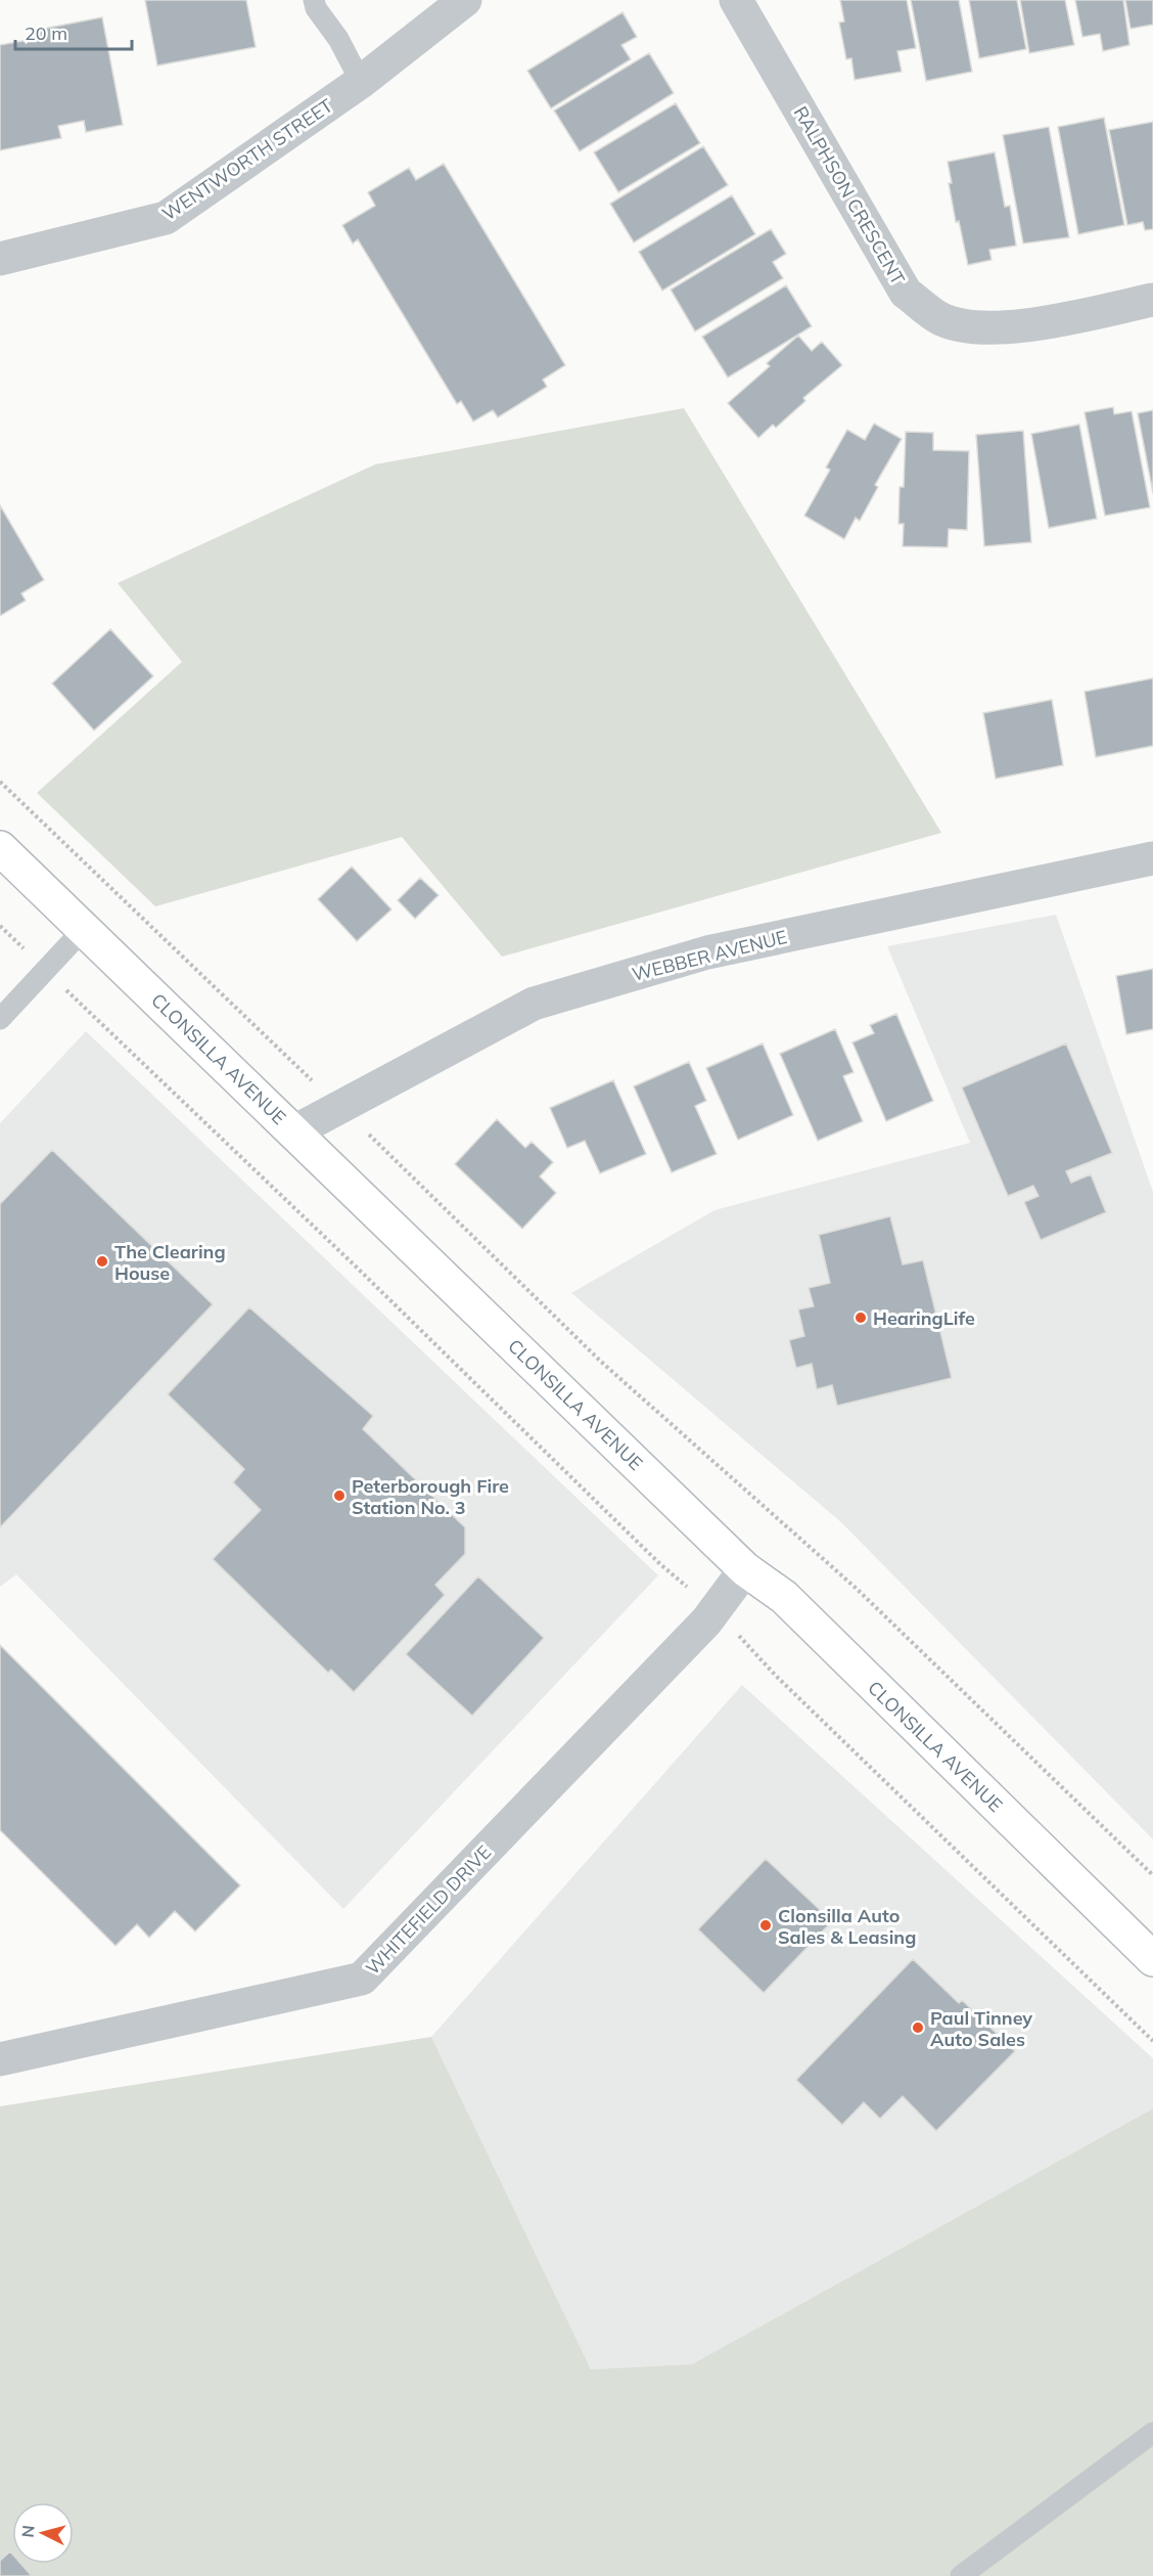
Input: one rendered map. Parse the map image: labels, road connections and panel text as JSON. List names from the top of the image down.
{
  "streets": {
    "main road": ["CLONSILLA AVENUE"],
    "street": [
      "WENTWORTH STREET",
      "RALPHSON CRESCENT",
      "WEBBER AVENUE",
      "WHITEFIELD DRIVE"
    ]
  },
  "crossings": [
    ["WEBBER AVENUE", "CLONSILLA AVENUE"],
    ["CLONSILLA AVENUE", "WHITEFIELD DRIVE"]
  ],
  "places": [
    "The Clearing House",
    "HearingLife",
    "Peterborough Fire Station No. 3",
    "Clonsilla Auto Sales & Leasing",
    "Paul Tinney Auto Sales"
  ],
  "scale_bar": "20 m",
  "north": "left"
}
